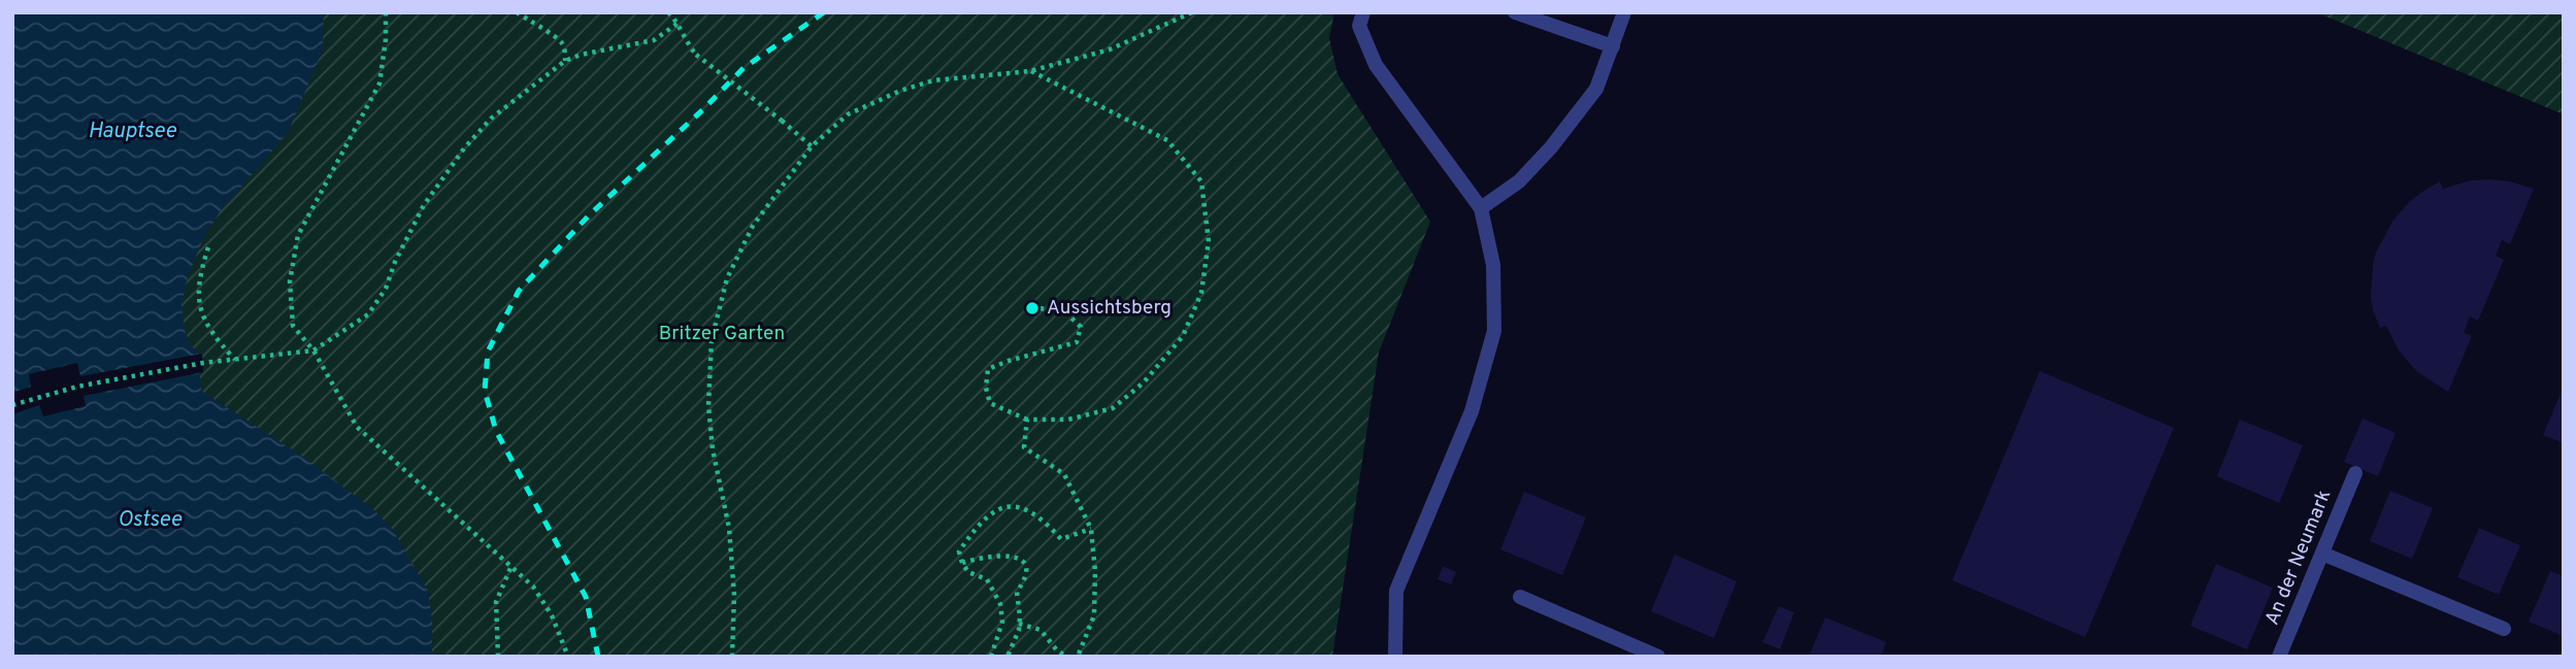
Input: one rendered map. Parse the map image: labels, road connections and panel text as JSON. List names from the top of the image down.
{
  "streets": {
    "lane": ["An der Neumark"]
  },
  "water": ["Hauptsee", "Ostsee"],
  "parks": ["Britzer Garten"],
  "places": ["Aussichtsberg"]
}
